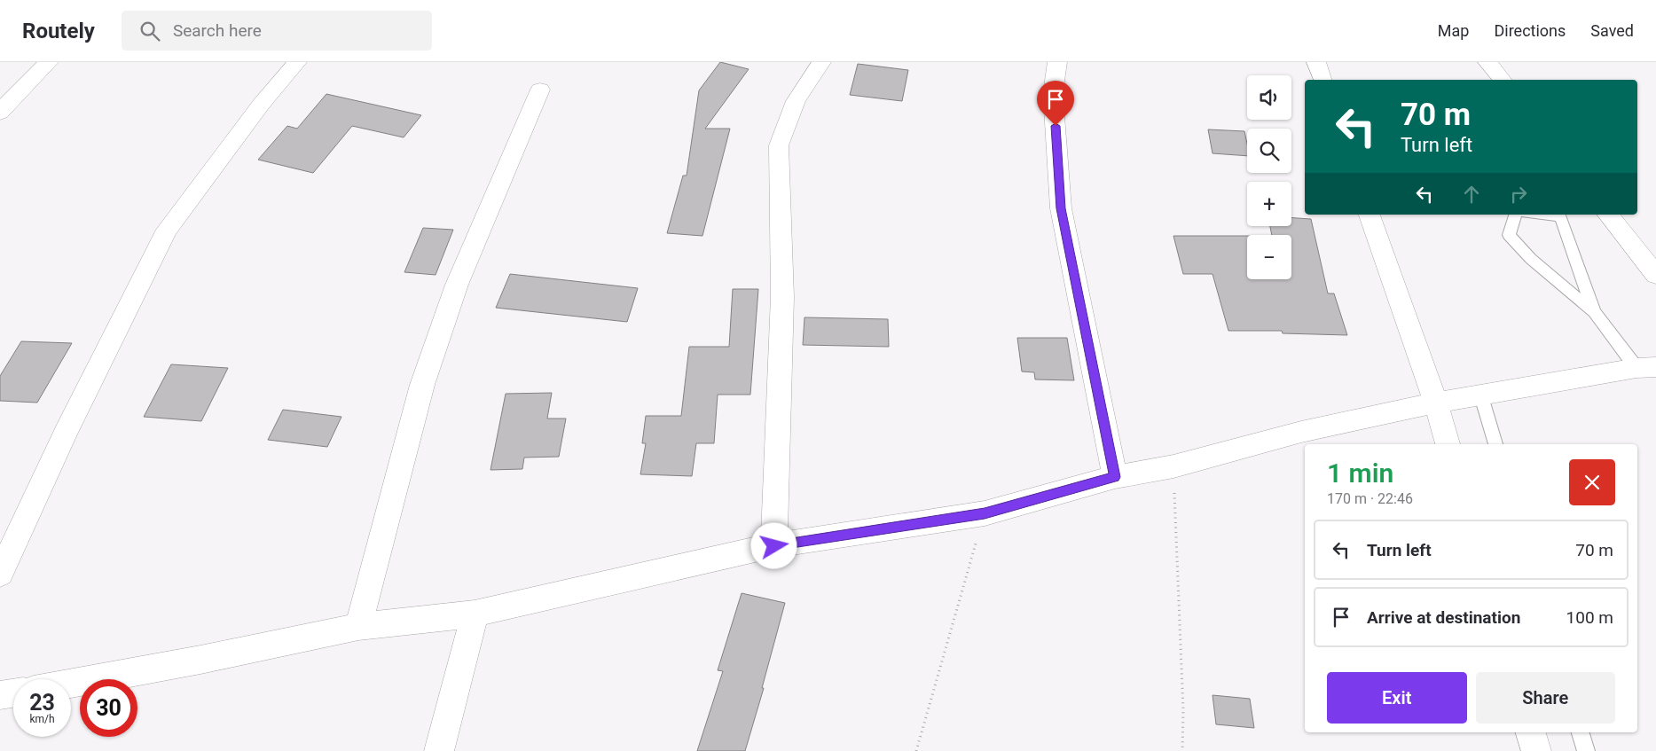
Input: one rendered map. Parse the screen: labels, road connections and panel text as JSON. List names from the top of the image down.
{
  "page": {
    "header": "Routely",
    "search": "Search here",
    "nav": ["Map", "Directions", "Saved"],
    "map_buttons": ["+", "−"],
    "turn": ["70 m", "Turn left"],
    "heading": ["1 min", "170 m · 22:46"],
    "list": [
      {
        "name": "Turn left",
        "value": "70 m"
      },
      {
        "name": "Arrive at destination",
        "value": "100 m"
      }
    ],
    "buttons": ["Exit", "Share"],
    "speed": "23 km/h",
    "limit": "30"
  }
}
